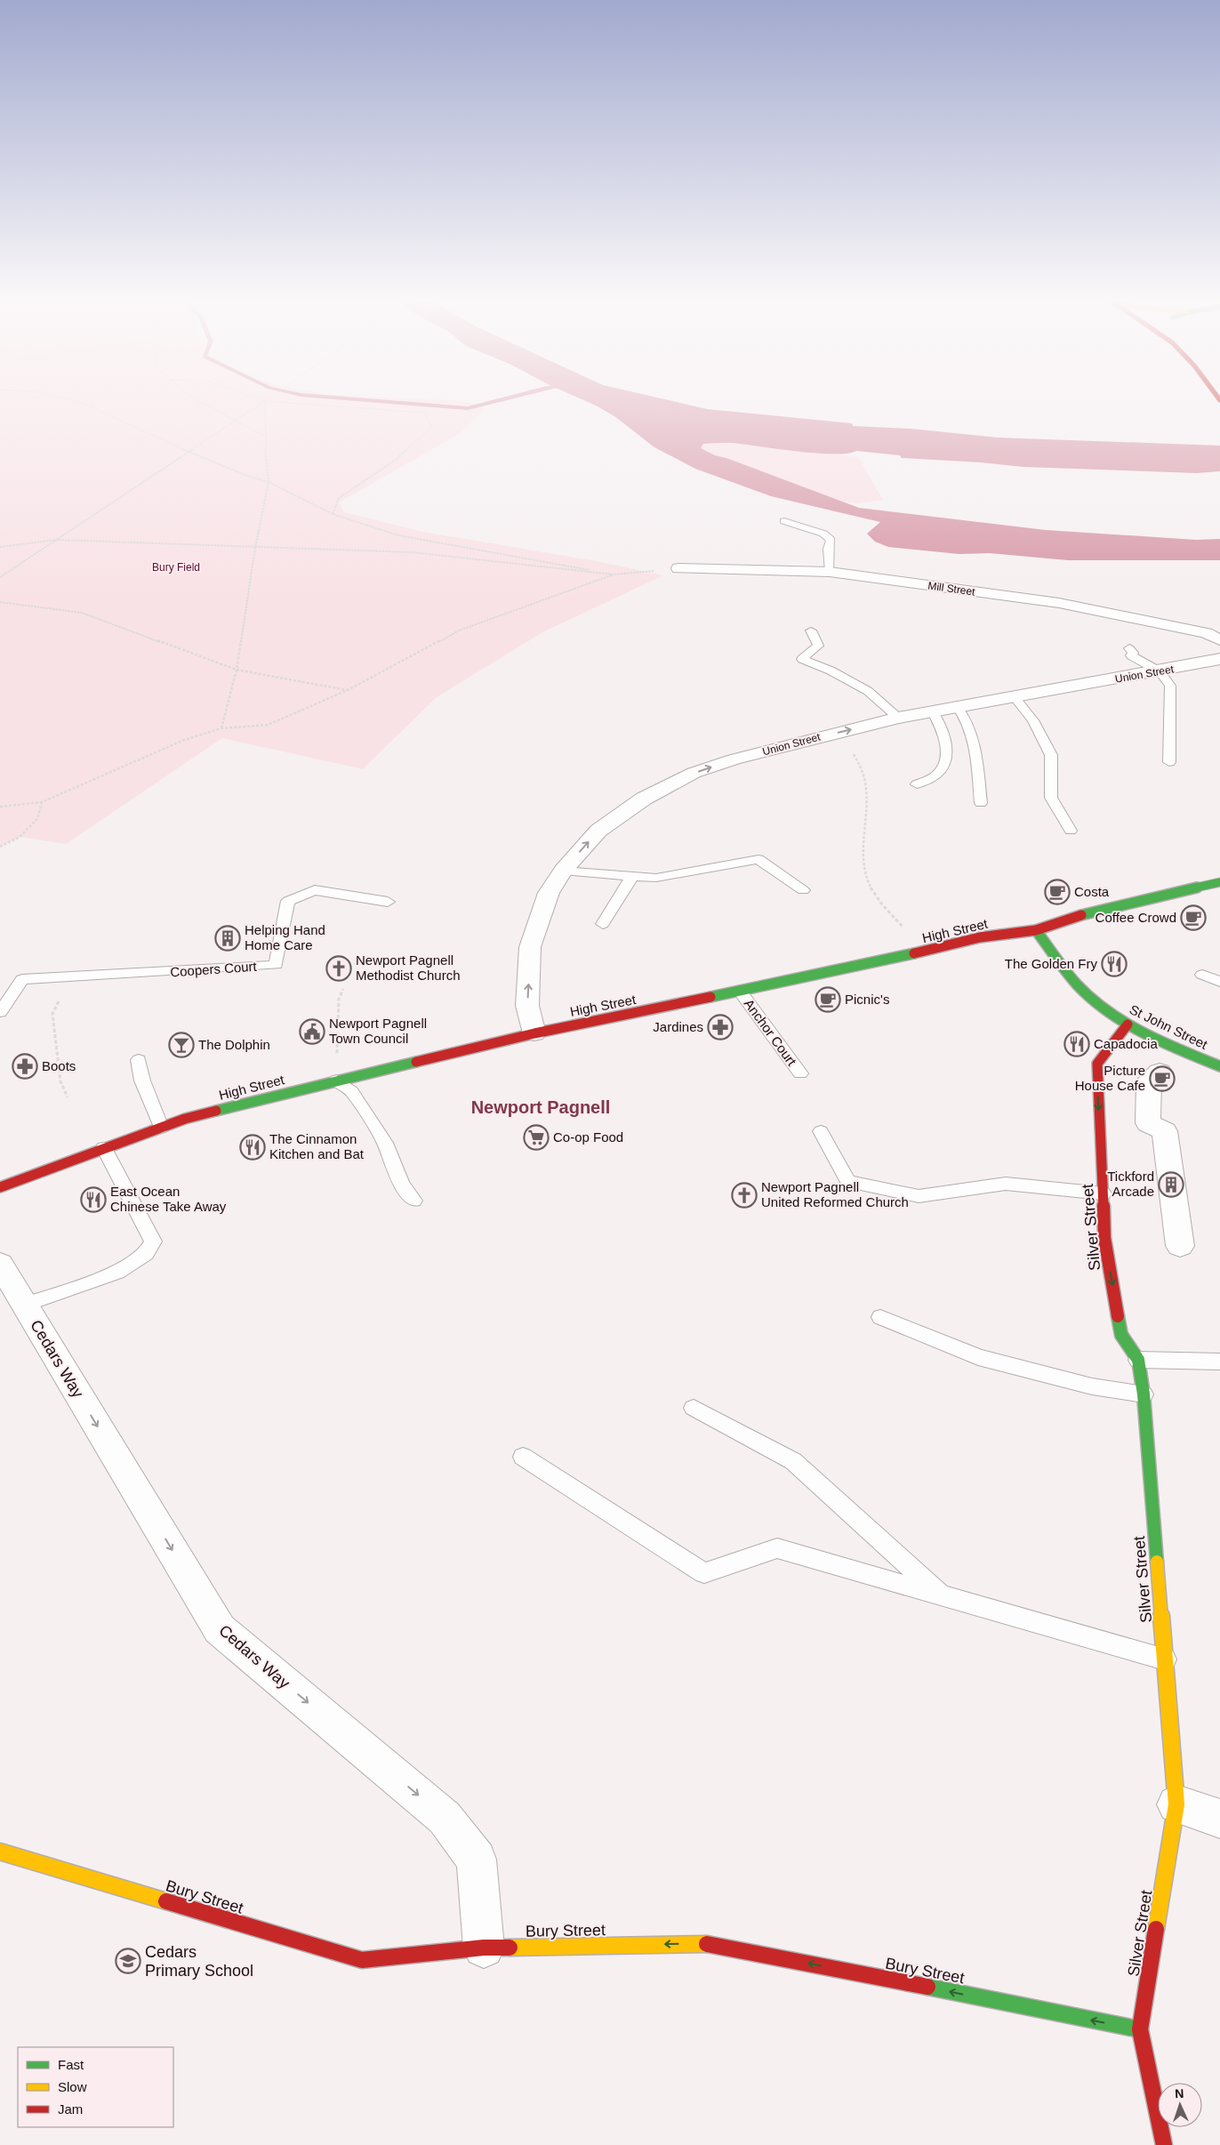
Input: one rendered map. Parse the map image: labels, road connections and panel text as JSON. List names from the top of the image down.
{
  "streets": {
    "street": [
      "Mill Street",
      "Union Street",
      "High Street",
      "St John Street",
      "Silver Street",
      "Cedars Way",
      "Bury Street"
    ],
    "lane": ["Coopers Court", "Anchor Court"]
  },
  "crossings": [
    ["Union Street", "High Street"],
    ["High Street", "St John Street"],
    ["High Street", "Anchor Court"],
    ["St John Street", "Silver Street"],
    ["Silver Street", "Bury Street"],
    ["Cedars Way", "Bury Street"]
  ],
  "one_way": ["Union Street", "Cedars Way", "Bury Street"],
  "districts": ["Newport Pagnell"],
  "parks": ["Bury Field"],
  "places": {
    "cafe": [
      "Costa",
      "Coffee Crowd",
      "Picnic's",
      "Picture House Cafe"
    ],
    "building": ["Helping Hand Home Care", "Tickford Arcade"],
    "restaurant": [
      "The Golden Fry",
      "Capadocia",
      "The Cinnamon Kitchen and Bat",
      "East Ocean Chinese Take Away"
    ],
    "church": ["Newport Pagnell Methodist Church", "Newport Pagnell United Reformed Church"],
    "pharmacy": ["Jardines", "Boots"],
    "public building": ["Newport Pagnell Town Council"],
    "bar": ["The Dolphin"],
    "supermarket": ["Co-op Food"],
    "school or university": ["Cedars Primary School"]
  },
  "legend": ["Fast", "Slow", "Jam"],
  "north": "top"
}
